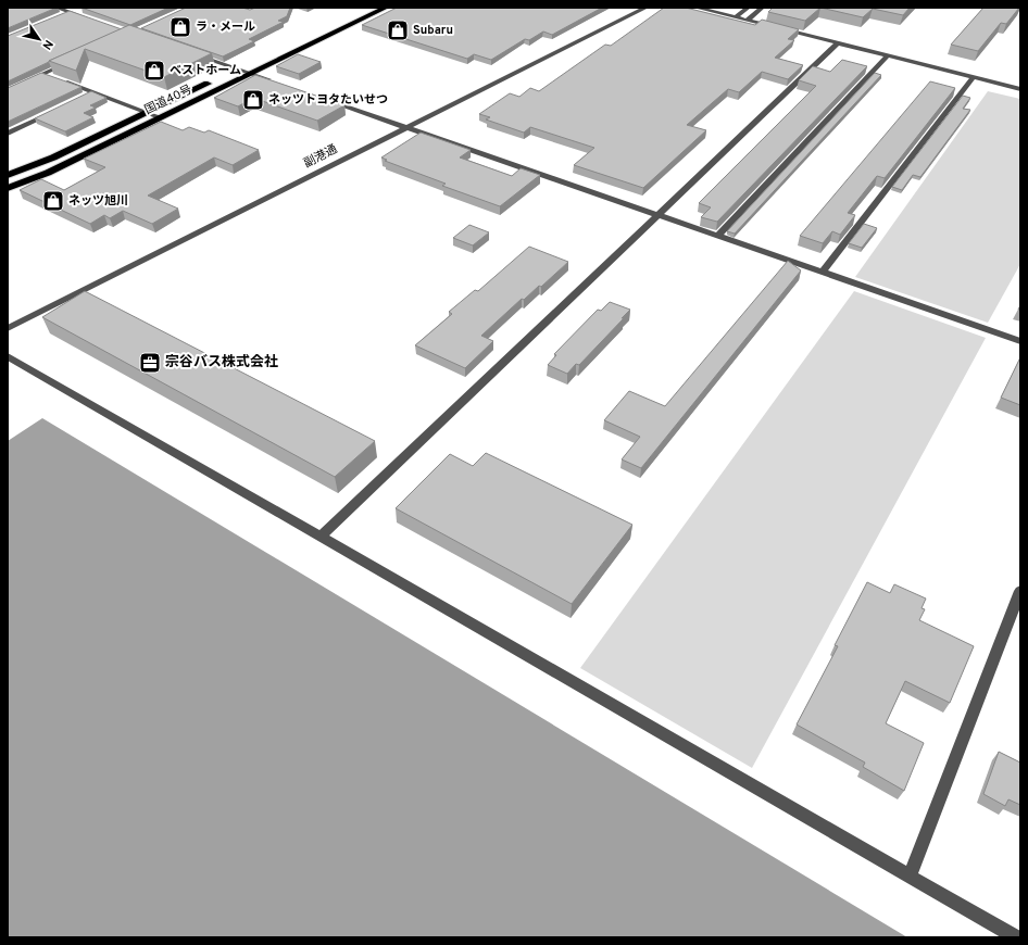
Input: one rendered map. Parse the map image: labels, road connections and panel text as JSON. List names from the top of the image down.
{
  "streets": {
    "highway": ["国道40号"],
    "street": ["副港通"]
  },
  "places": {
    "shop": [
      "ラ・メール",
      "Subaru",
      "ベストホーム",
      "ネッツトヨタたいせつ",
      "ネッツ旭川"
    ],
    "office": ["宗谷バス株式会社"]
  },
  "north": "bottom right"
}
